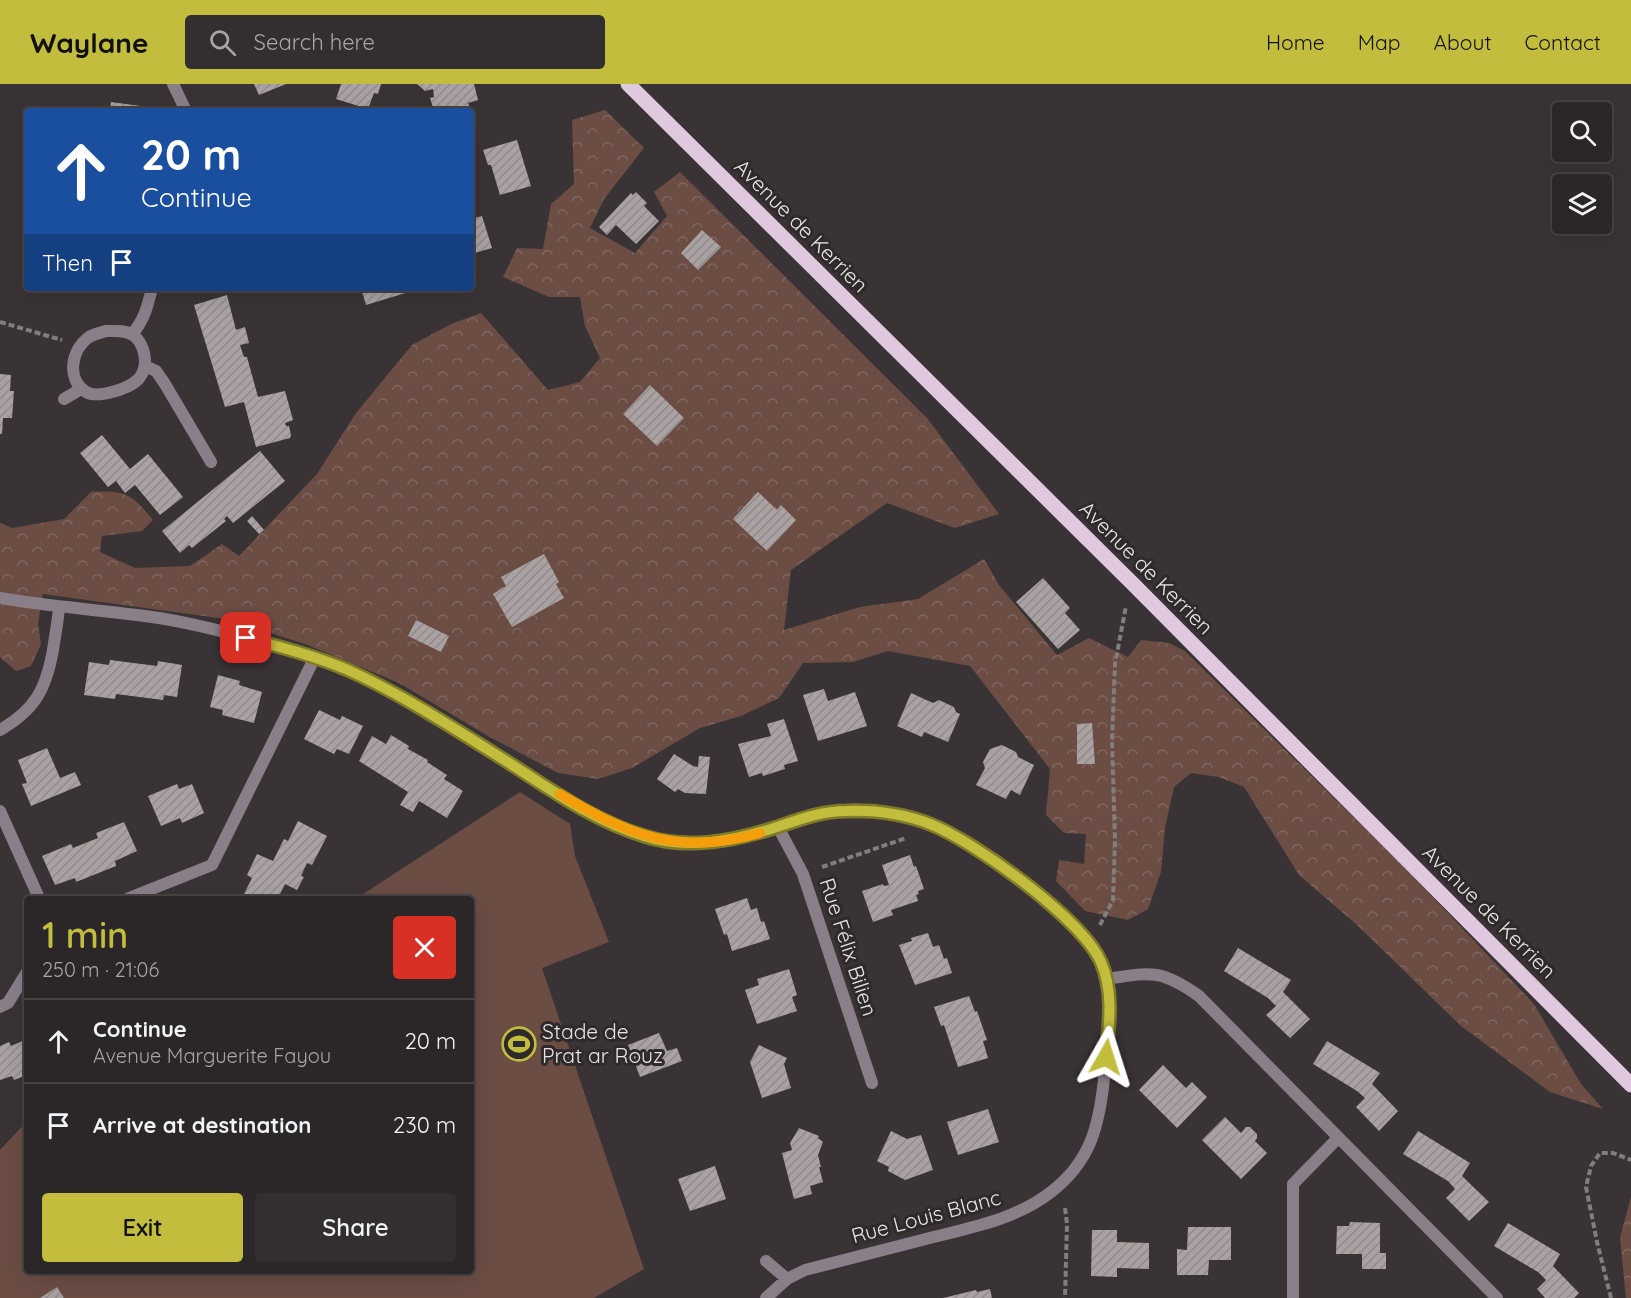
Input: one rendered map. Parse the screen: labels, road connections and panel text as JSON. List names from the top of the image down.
{
  "streets": {
    "main road": ["Avenue de Kerrien"],
    "street": ["Rue Félix Bilien", "Rue Louis Blanc"]
  },
  "places": {
    "sports": ["Stade de Prat ar Rouz"]
  },
  "page": {
    "header": "Waylane",
    "search": "Search here",
    "nav": [
      "Home",
      "Map",
      "About",
      "Contact"
    ],
    "turn": ["20 m", "Continue"],
    "then": "Then",
    "heading": ["1 min", "250 m · 21:06"],
    "list": [
      {
        "name": "Continue",
        "note": "Avenue Marguerite Fayou",
        "value": "20 m"
      },
      {
        "name": "Arrive at destination",
        "value": "230 m"
      }
    ],
    "buttons": ["Exit", "Share"]
  }
}
